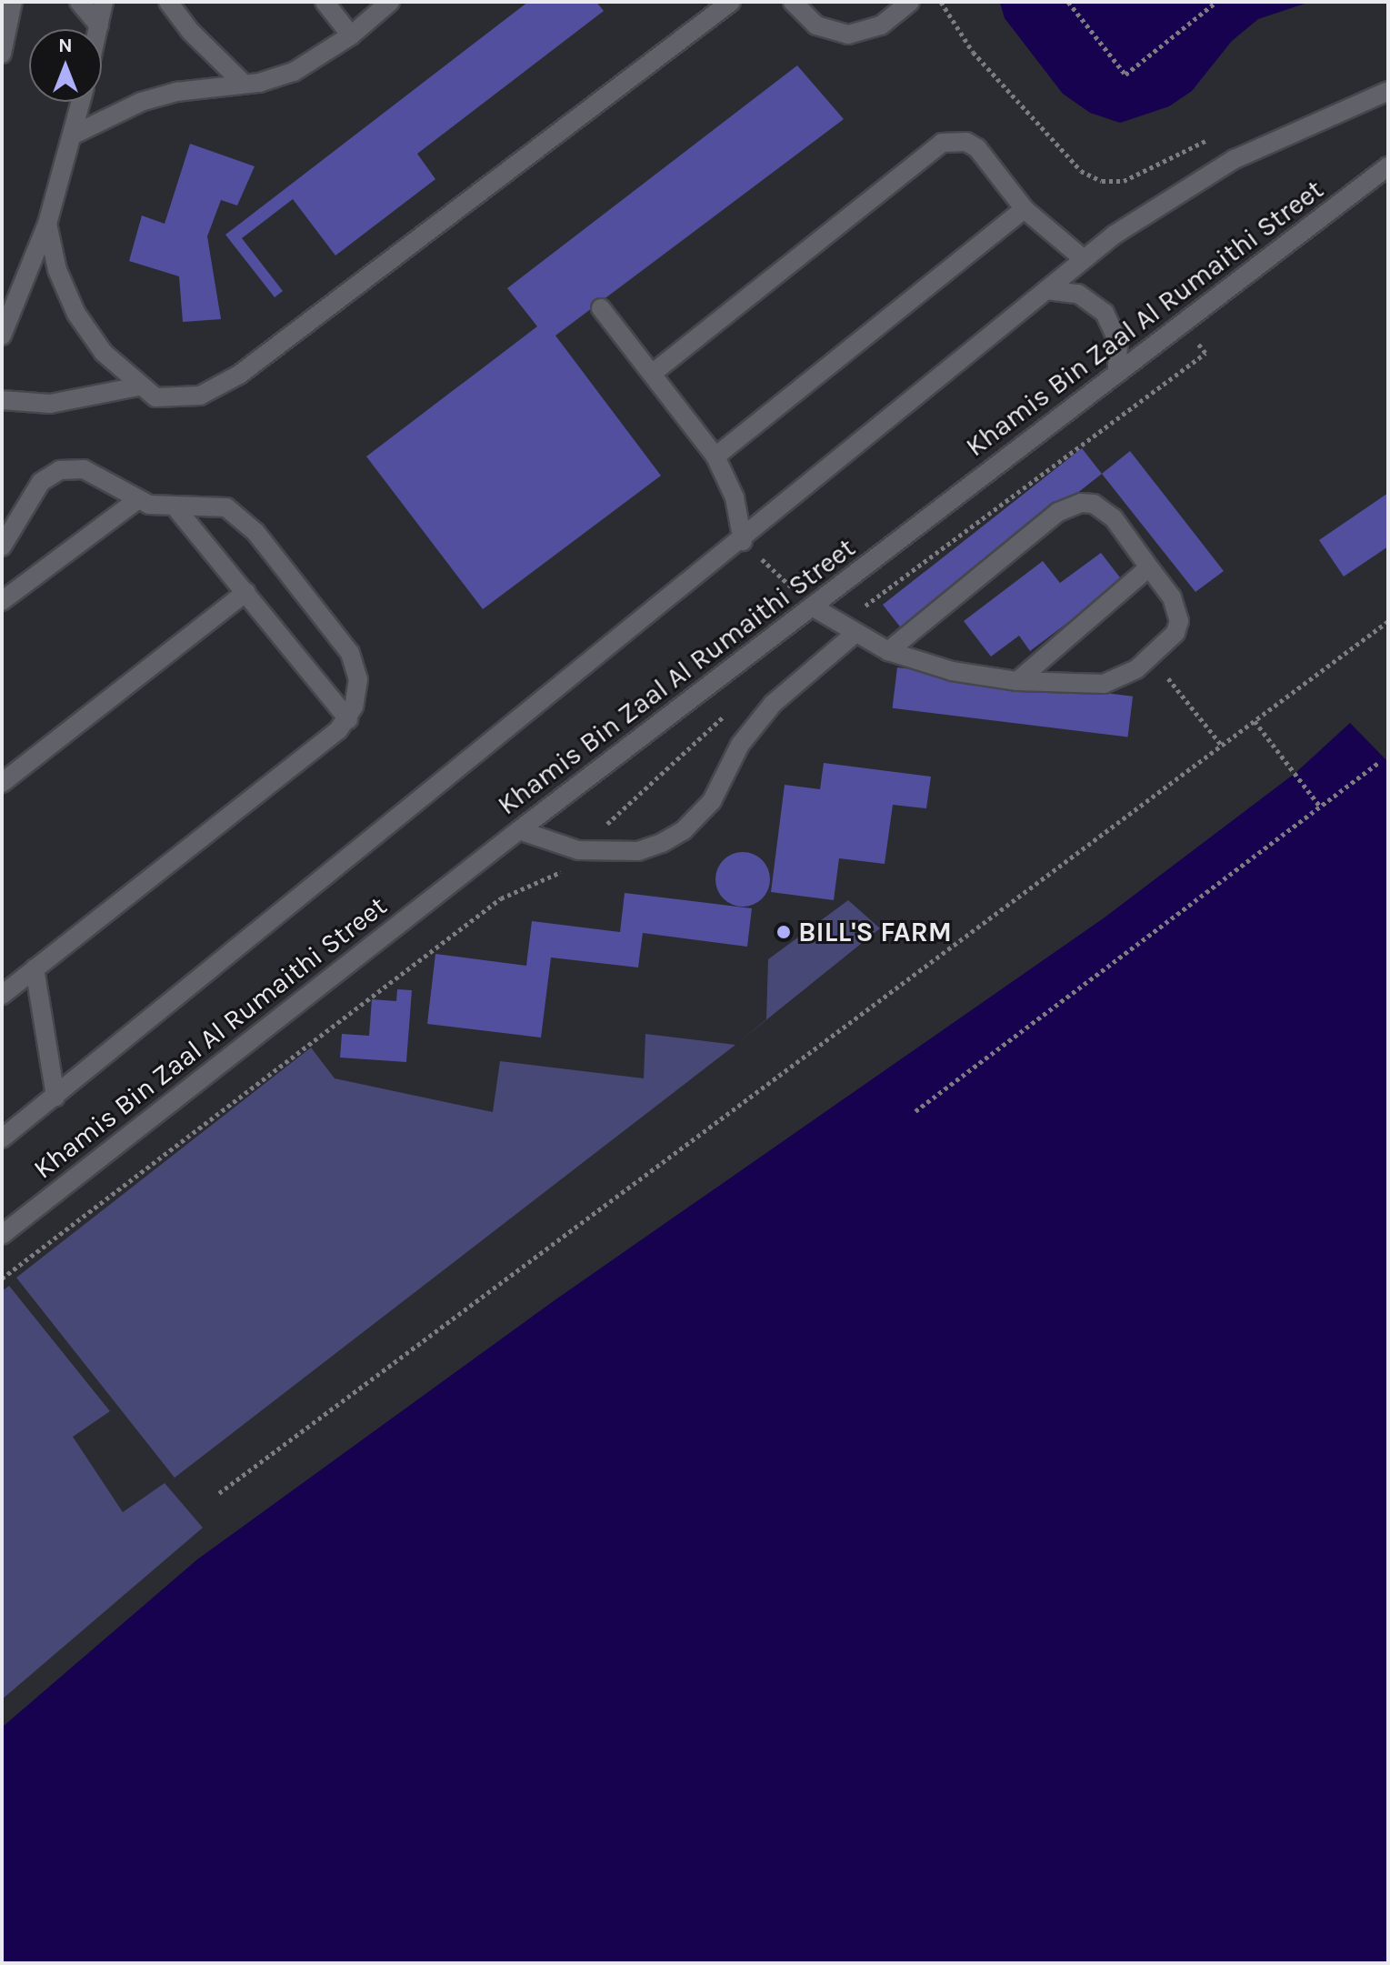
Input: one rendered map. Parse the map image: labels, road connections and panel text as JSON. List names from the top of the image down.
{
  "streets": {
    "street": ["Khamis Bin Zaal Al Rumaithi Street"]
  },
  "places": ["BILL'S FARM"],
  "north": "top"
}
